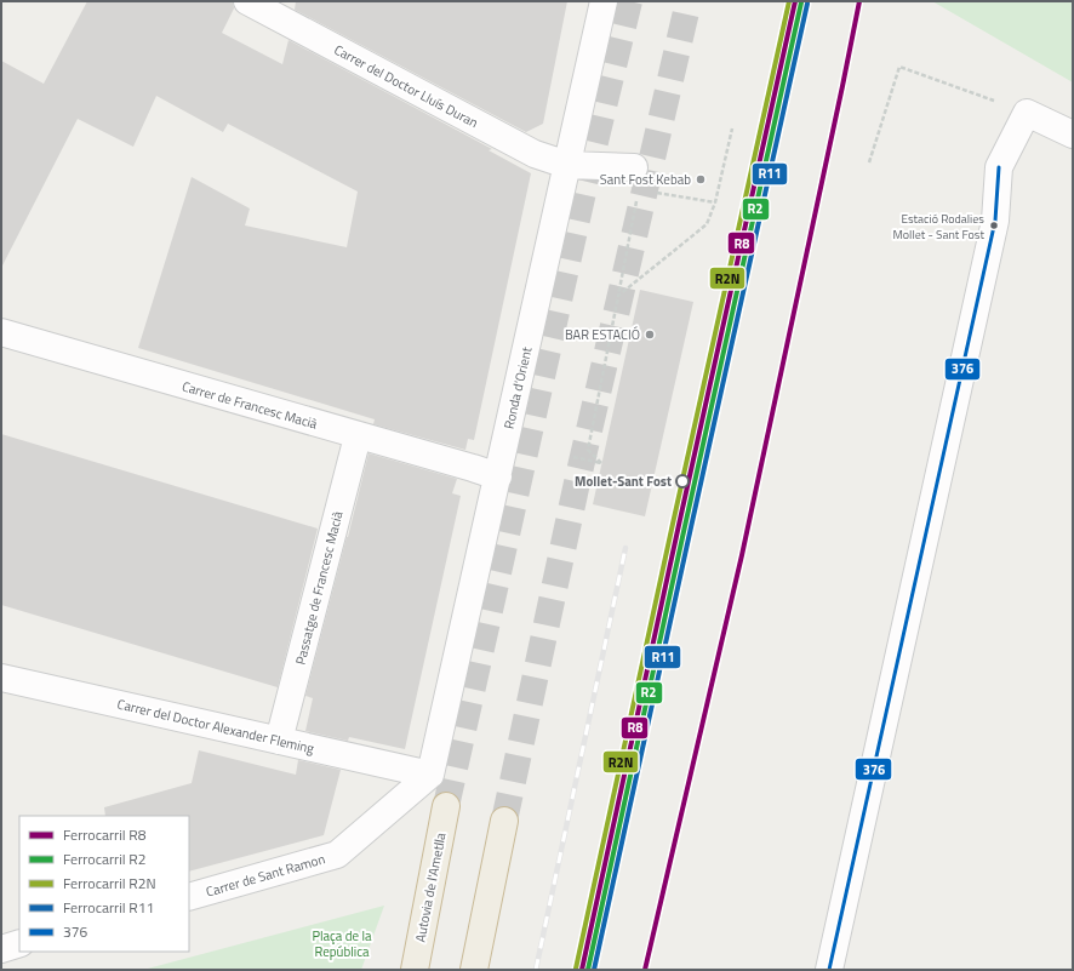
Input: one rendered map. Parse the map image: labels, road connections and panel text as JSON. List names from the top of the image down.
{
  "streets": {
    "highway": ["Autovia de l'Ametlla"],
    "street": [
      "Carrer del Doctor Lluís Duran",
      "Ronda d'Orient",
      "Carrer de Francesc Macià",
      "Passatge de Francesc Macià",
      "Carrer del Doctor Alexander Fleming",
      "Carrer de Sant Ramon"
    ]
  },
  "crossings": [
    ["Carrer del Doctor Lluís Duran", "Ronda d'Orient"],
    ["Ronda d'Orient", "Carrer de Francesc Macià"],
    ["Ronda d'Orient", "Carrer del Doctor Alexander Fleming"],
    ["Ronda d'Orient", "Carrer de Sant Ramon"],
    ["Carrer de Francesc Macià", "Passatge de Francesc Macià"],
    ["Passatge de Francesc Macià", "Carrer del Doctor Alexander Fleming"],
    ["Carrer del Doctor Alexander Fleming", "Carrer de Sant Ramon"]
  ],
  "parks": ["Plaça de la República"],
  "places": [
    "Sant Fost Kebab",
    "Estació Rodalies Mollet - Sant Fost",
    "BAR ESTACIÓ",
    "Mollet-Sant Fost"
  ],
  "lines": [
    "rail line R8",
    "rail line R2N",
    "rail line R2",
    "rail line R11",
    "transit line 376"
  ],
  "legend": [
    "Ferrocarril R8",
    "Ferrocarril R2",
    "Ferrocarril R2N",
    "Ferrocarril R11",
    "376"
  ]
}
